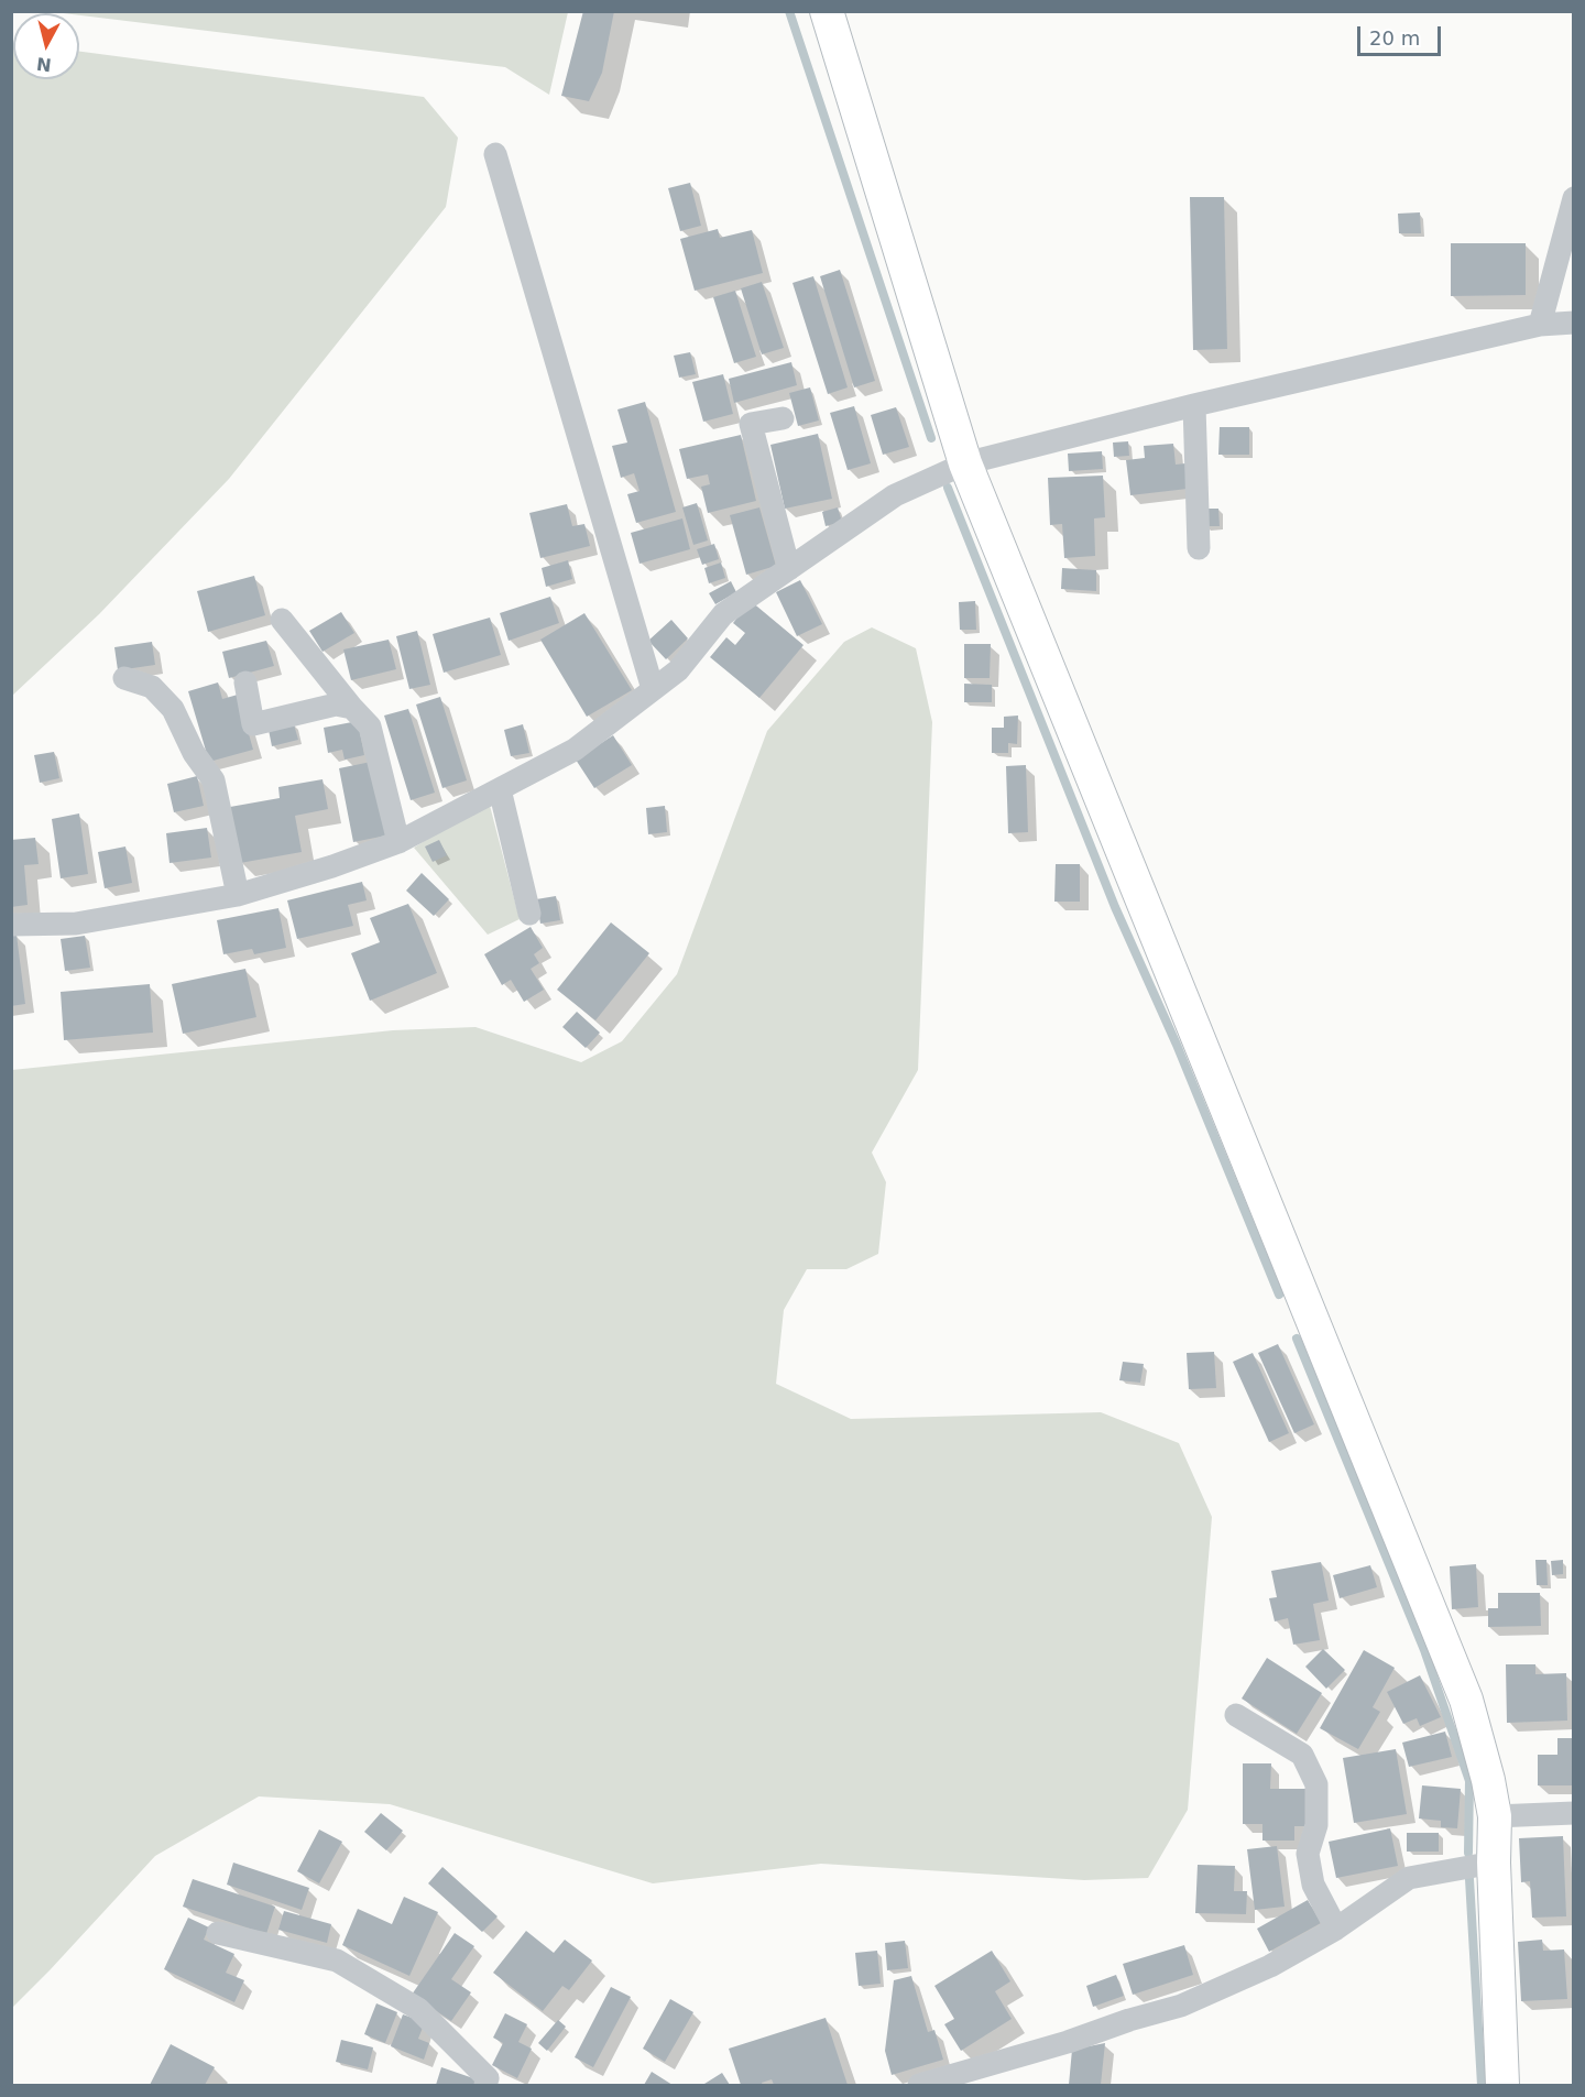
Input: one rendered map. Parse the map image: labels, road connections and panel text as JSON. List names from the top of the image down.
{
  "scale_bar": "20 m",
  "north": "bottom"
}
